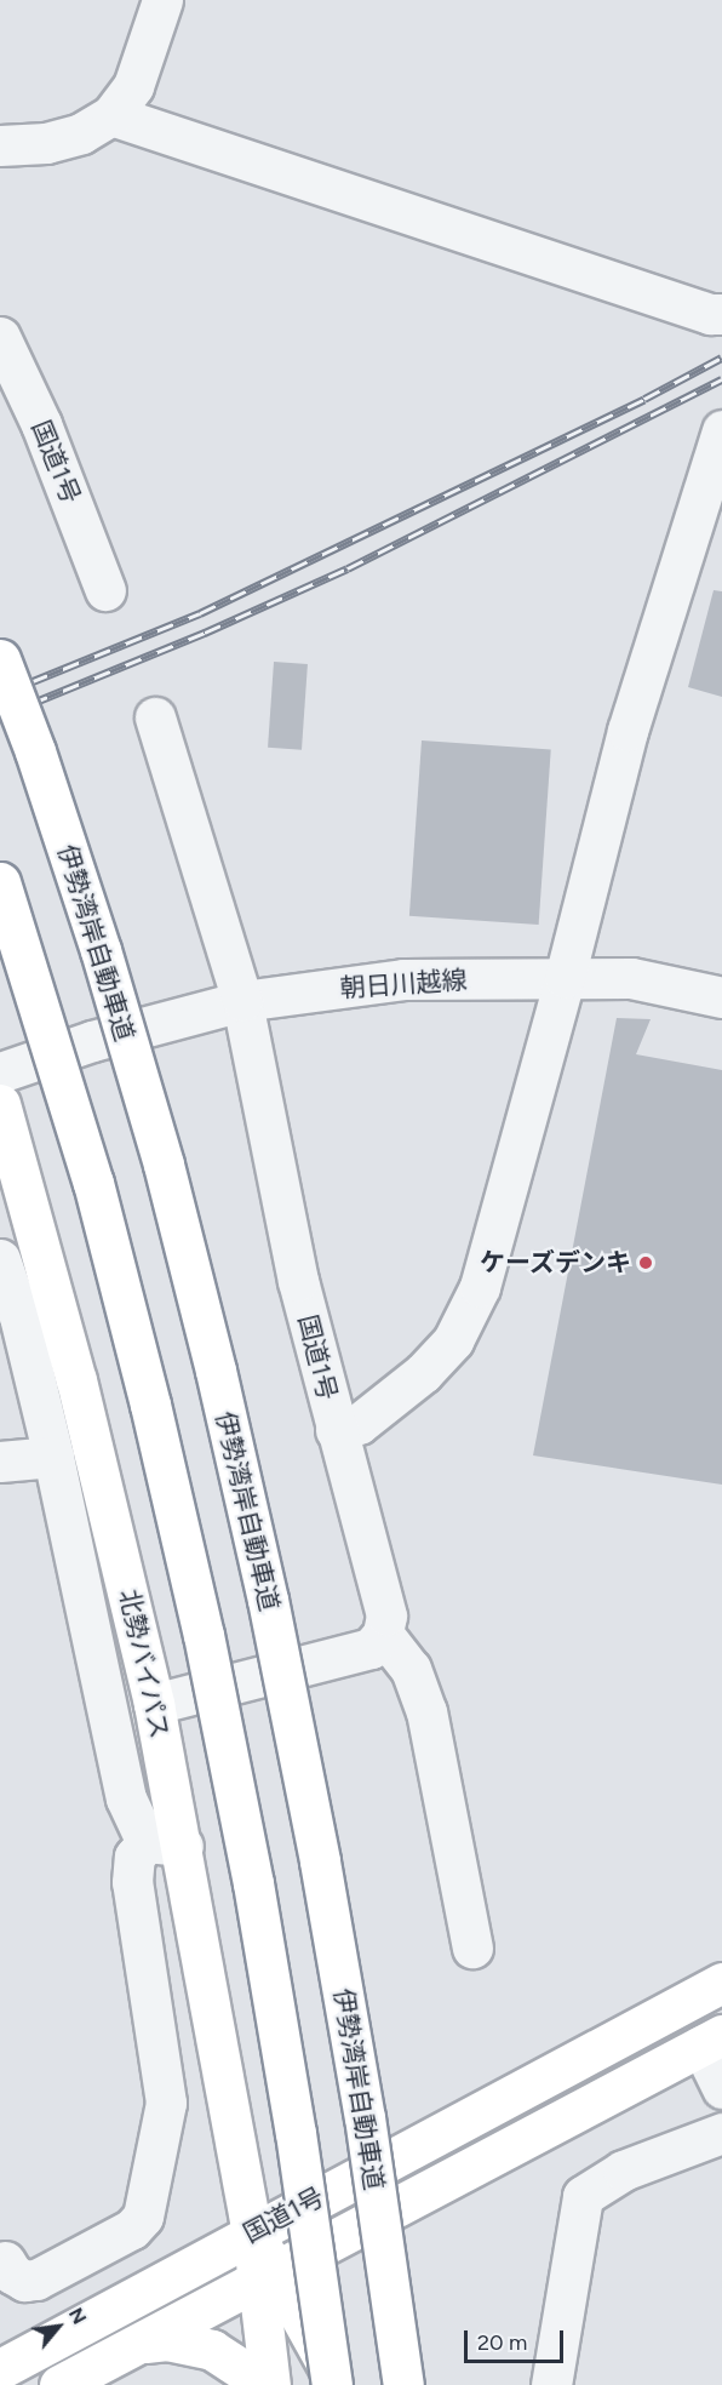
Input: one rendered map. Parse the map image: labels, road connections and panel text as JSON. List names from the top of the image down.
{
  "streets": {
    "highway": ["国道1号", "伊勢湾岸自動車道", "北勢バイパス"],
    "street": ["朝日川越線"]
  },
  "crossings": [
    ["国道1号", "朝日川越線"],
    ["国道1号", "北勢バイパス"]
  ],
  "places": ["ケーズデンキ"],
  "scale_bar": "20 m",
  "north": "top right"
}
